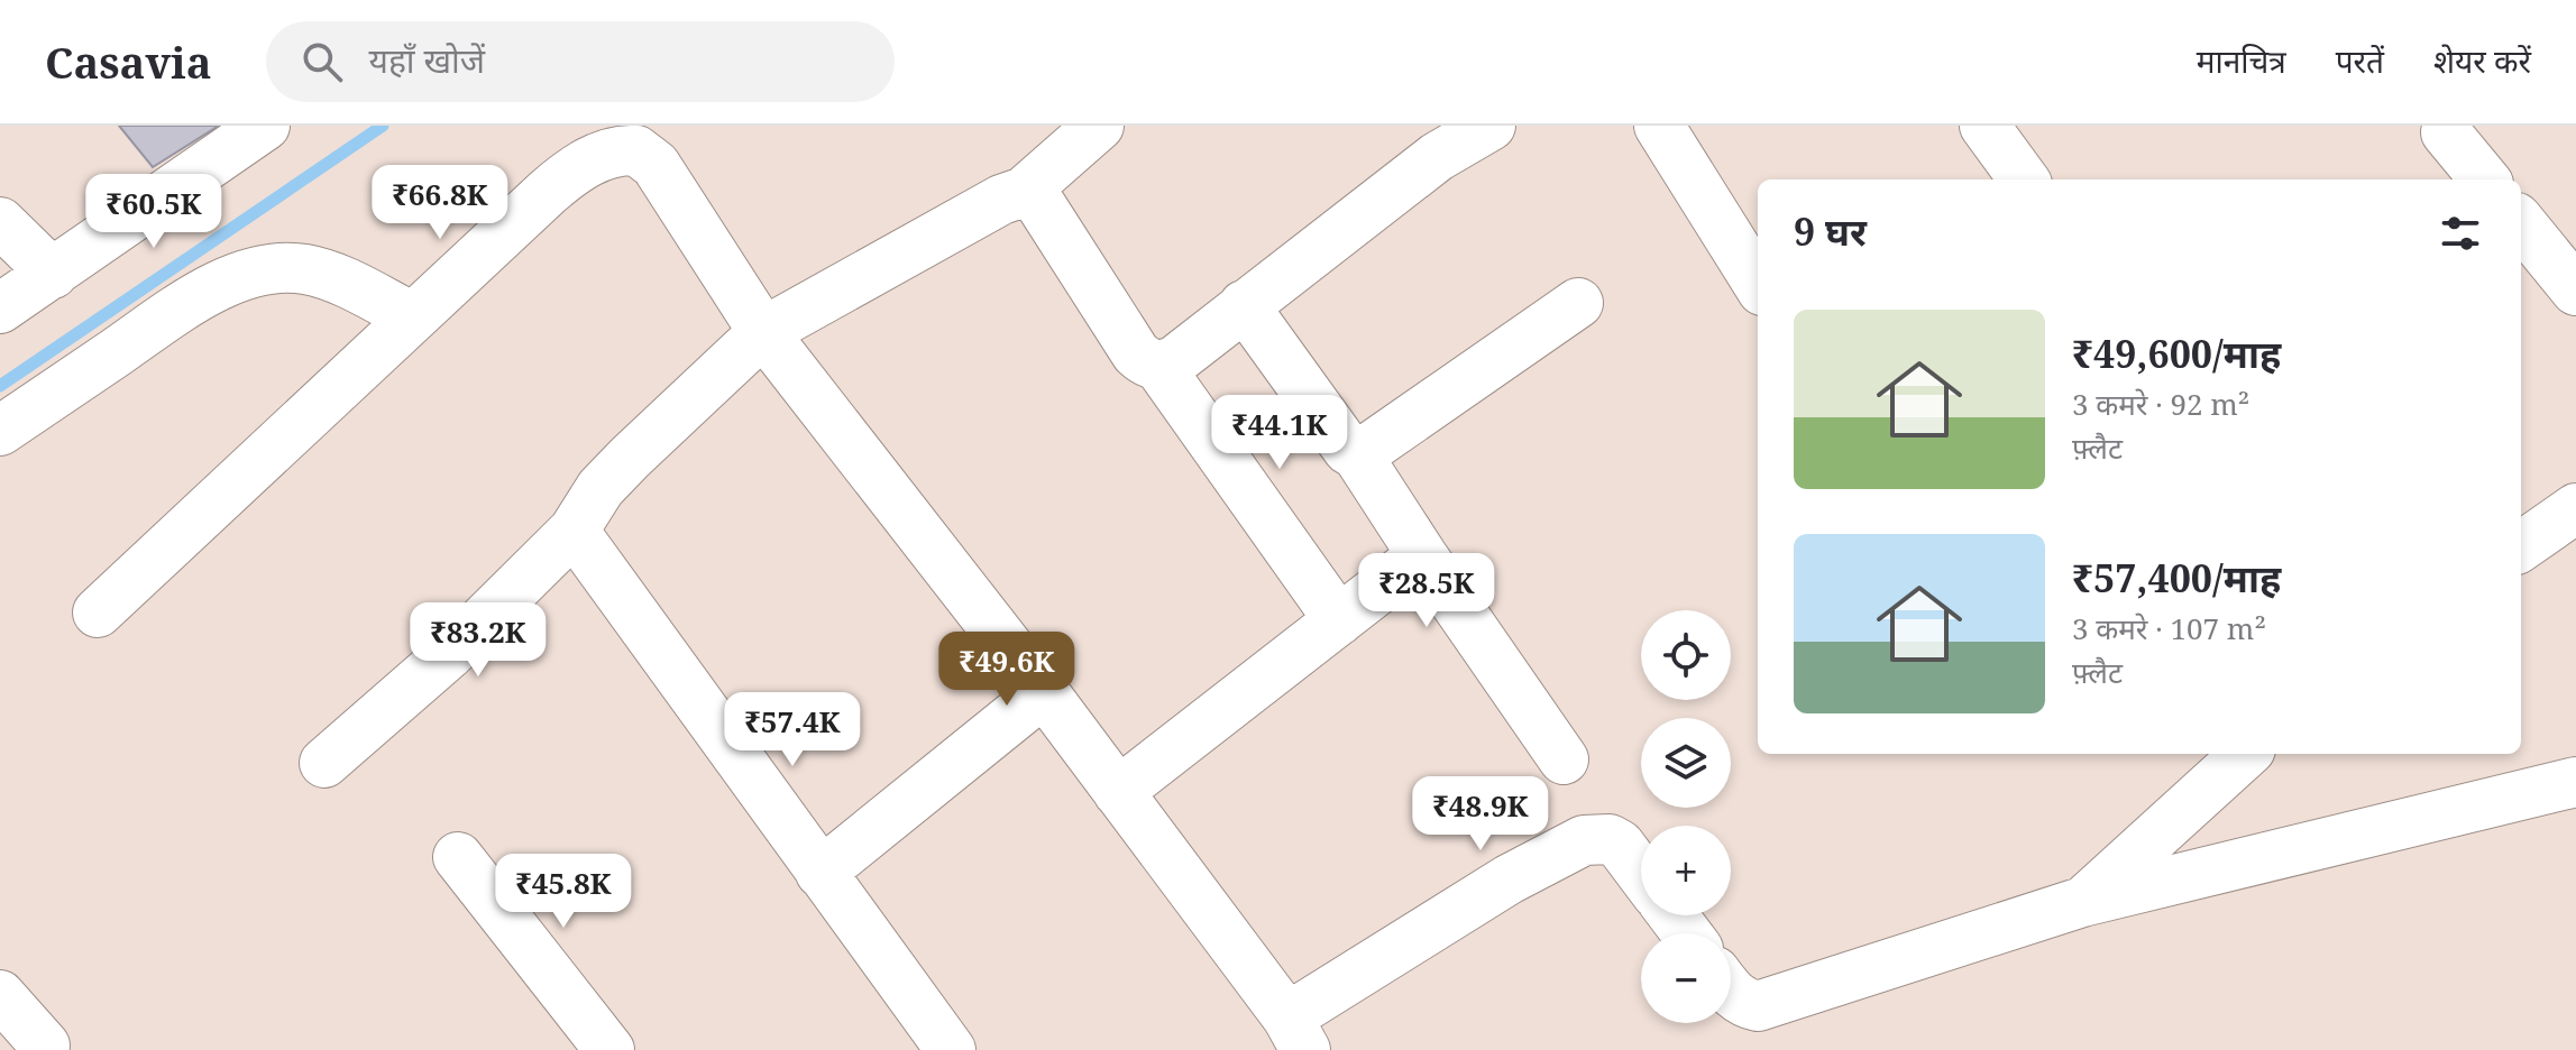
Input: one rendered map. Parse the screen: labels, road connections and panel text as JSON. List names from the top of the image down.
{
  "page": {
    "header": "Casavia",
    "search": "यहाँ खोजें",
    "nav": ["मानचित्र", "परतें", "शेयर करें"],
    "price": [
      "₹66.8K",
      "₹60.5K",
      "₹44.1K",
      "₹28.5K",
      "₹83.2K",
      "₹49.6K",
      "₹57.4K",
      "₹48.9K",
      "₹45.8K"
    ],
    "heading": "9 घर",
    "list": [
      {
        "name": "₹49,600/माह",
        "note": "3 कमरे · 92 m² · फ़्लैट"
      },
      {
        "name": "₹57,400/माह",
        "note": "3 कमरे · 107 m² · फ़्लैट"
      }
    ],
    "map_buttons": ["+", "−"]
  }
}
